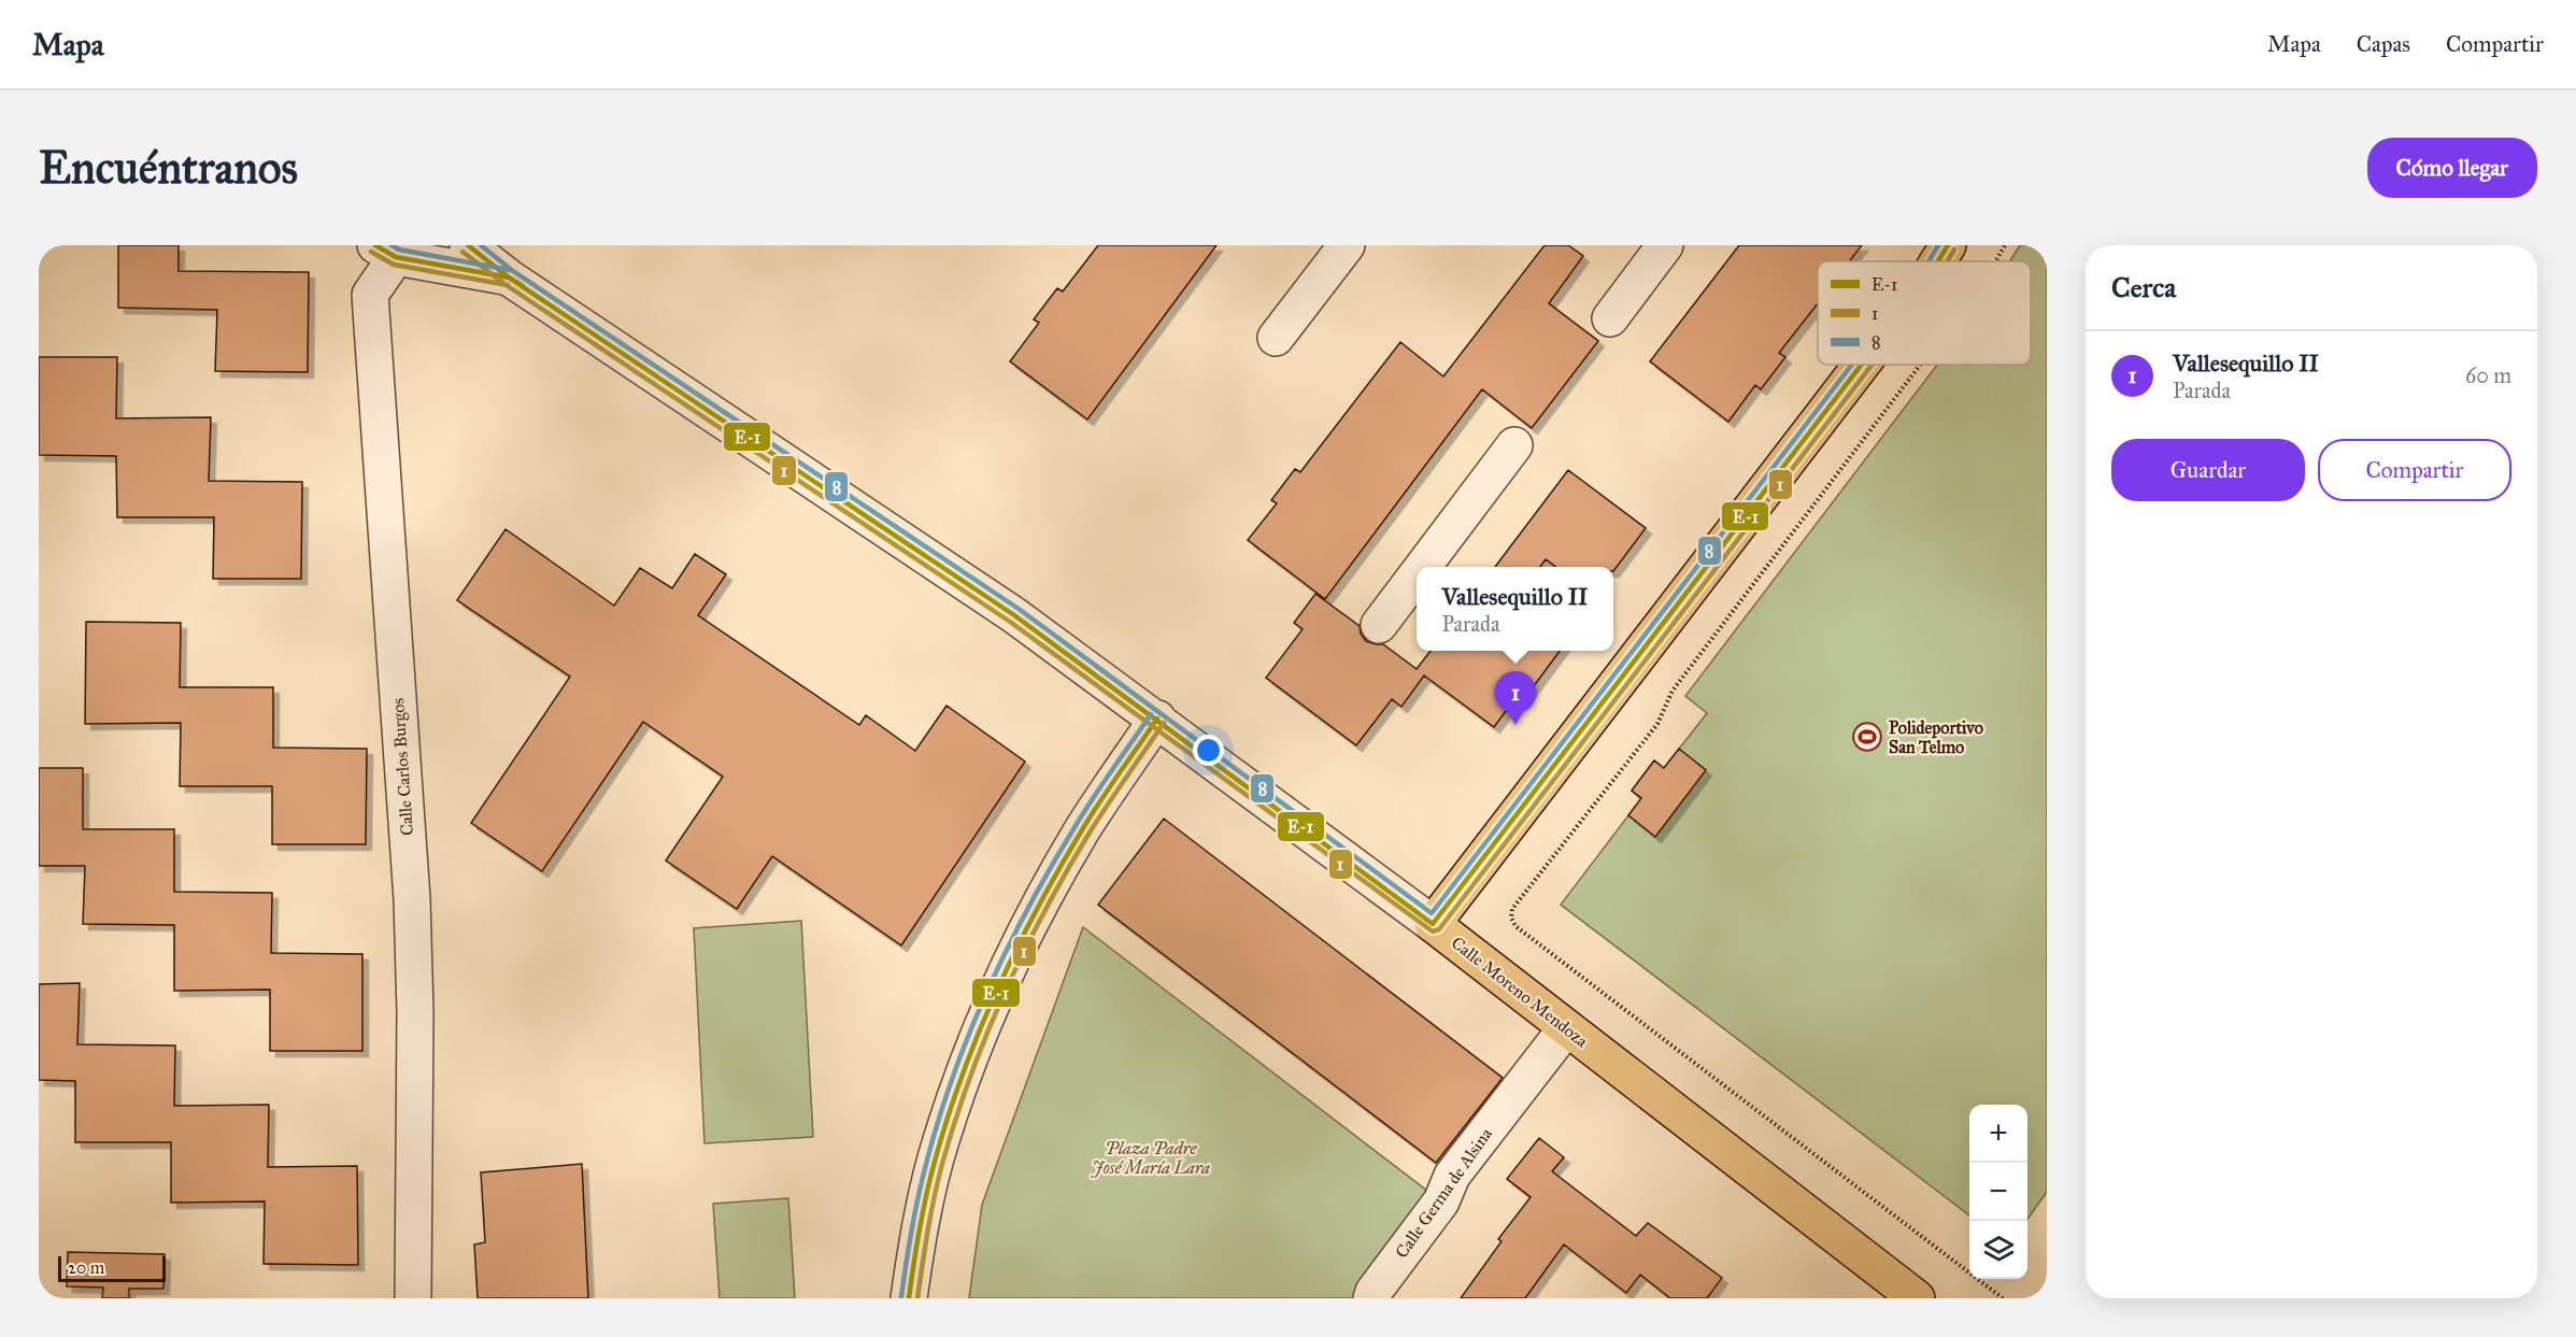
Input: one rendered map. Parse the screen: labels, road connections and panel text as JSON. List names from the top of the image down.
{
  "streets": {
    "main road": ["Calle Moreno Mendoza"],
    "street": ["Calle Carlos Burgos", "Calle Germa de Alsina"]
  },
  "crossings": [
    ["Calle Carlos Burgos", "Calle Moreno Mendoza"],
    ["Calle Moreno Mendoza", "Calle Germa de Alsina"]
  ],
  "parks": ["Plaza Padre José María Lara"],
  "places": {
    "sports": ["Polideportivo San Telmo"]
  },
  "lines": ["transit line E-1", "transit line 8", "transit line 1"],
  "legend": ["E-1", "1", "8"],
  "scale_bar": "20 m",
  "page": {
    "header": "Mapa",
    "nav": ["Mapa", "Capas", "Compartir"],
    "buttons": [
      "Cómo llegar",
      ["Guardar", "Compartir"]
    ],
    "title": "Encuéntranos",
    "heading": "Cerca",
    "list": [
      {
        "mark": "1",
        "name": "Vallesequillo II",
        "note": "Parada",
        "value": "60 m"
      }
    ],
    "popup": ["Vallesequillo II", "Parada"],
    "pins": "1",
    "map_buttons": ["+", "−"],
    "scale": "20 m"
  }
}
